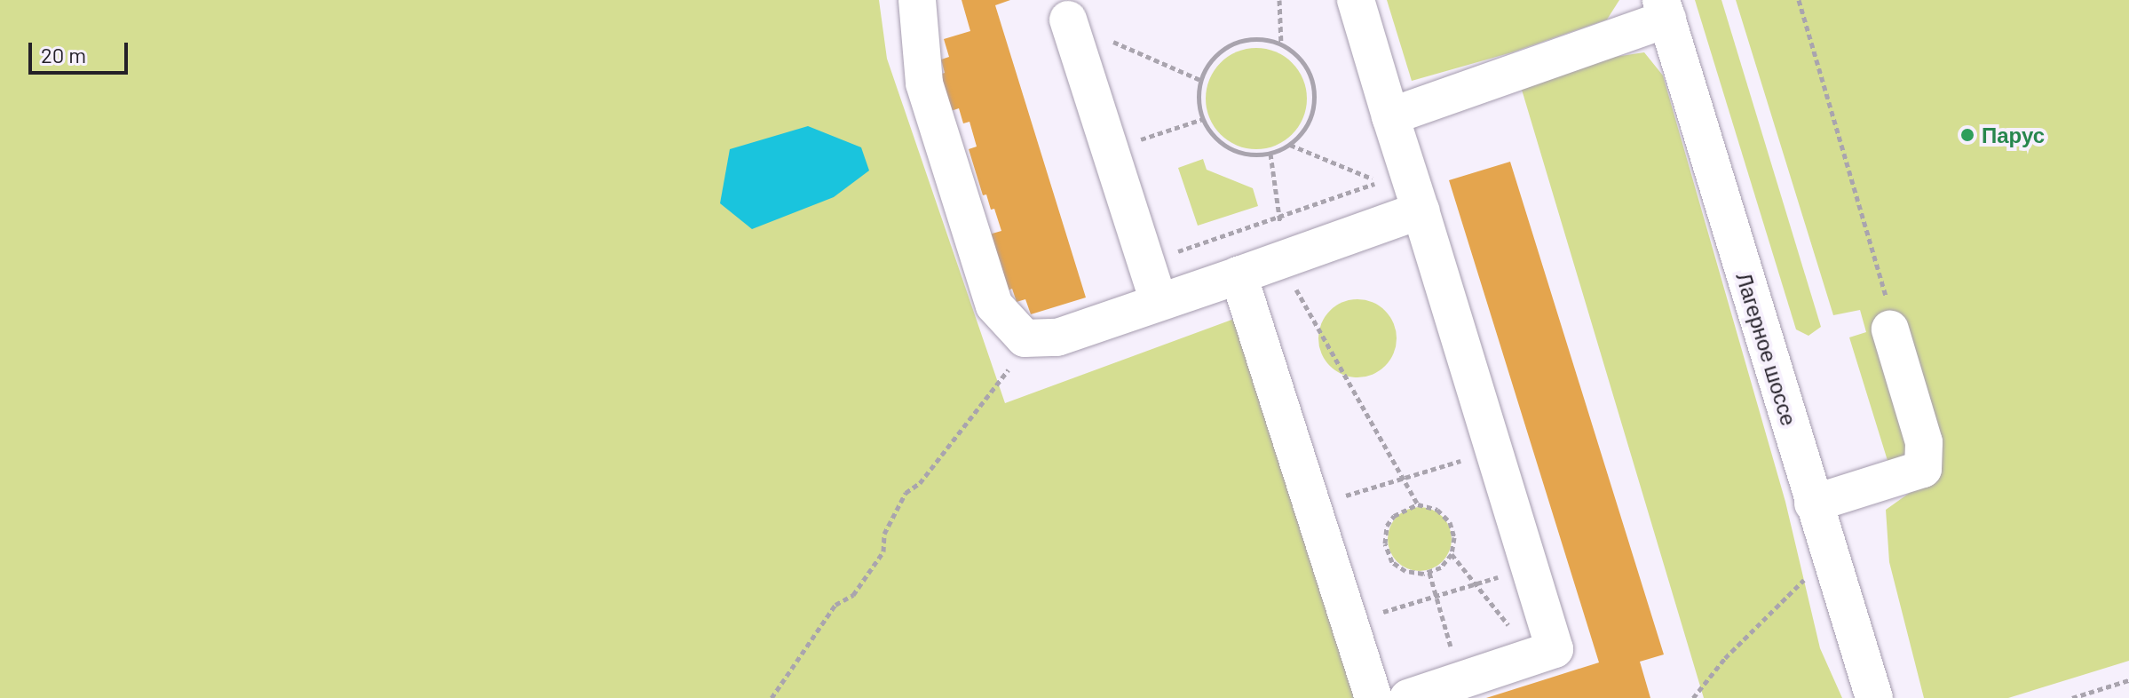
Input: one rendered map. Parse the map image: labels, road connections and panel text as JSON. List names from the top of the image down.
{
  "streets": {
    "street": ["Лагерное шоссе"]
  },
  "places": ["Парус"],
  "scale_bar": "20 m"
}
